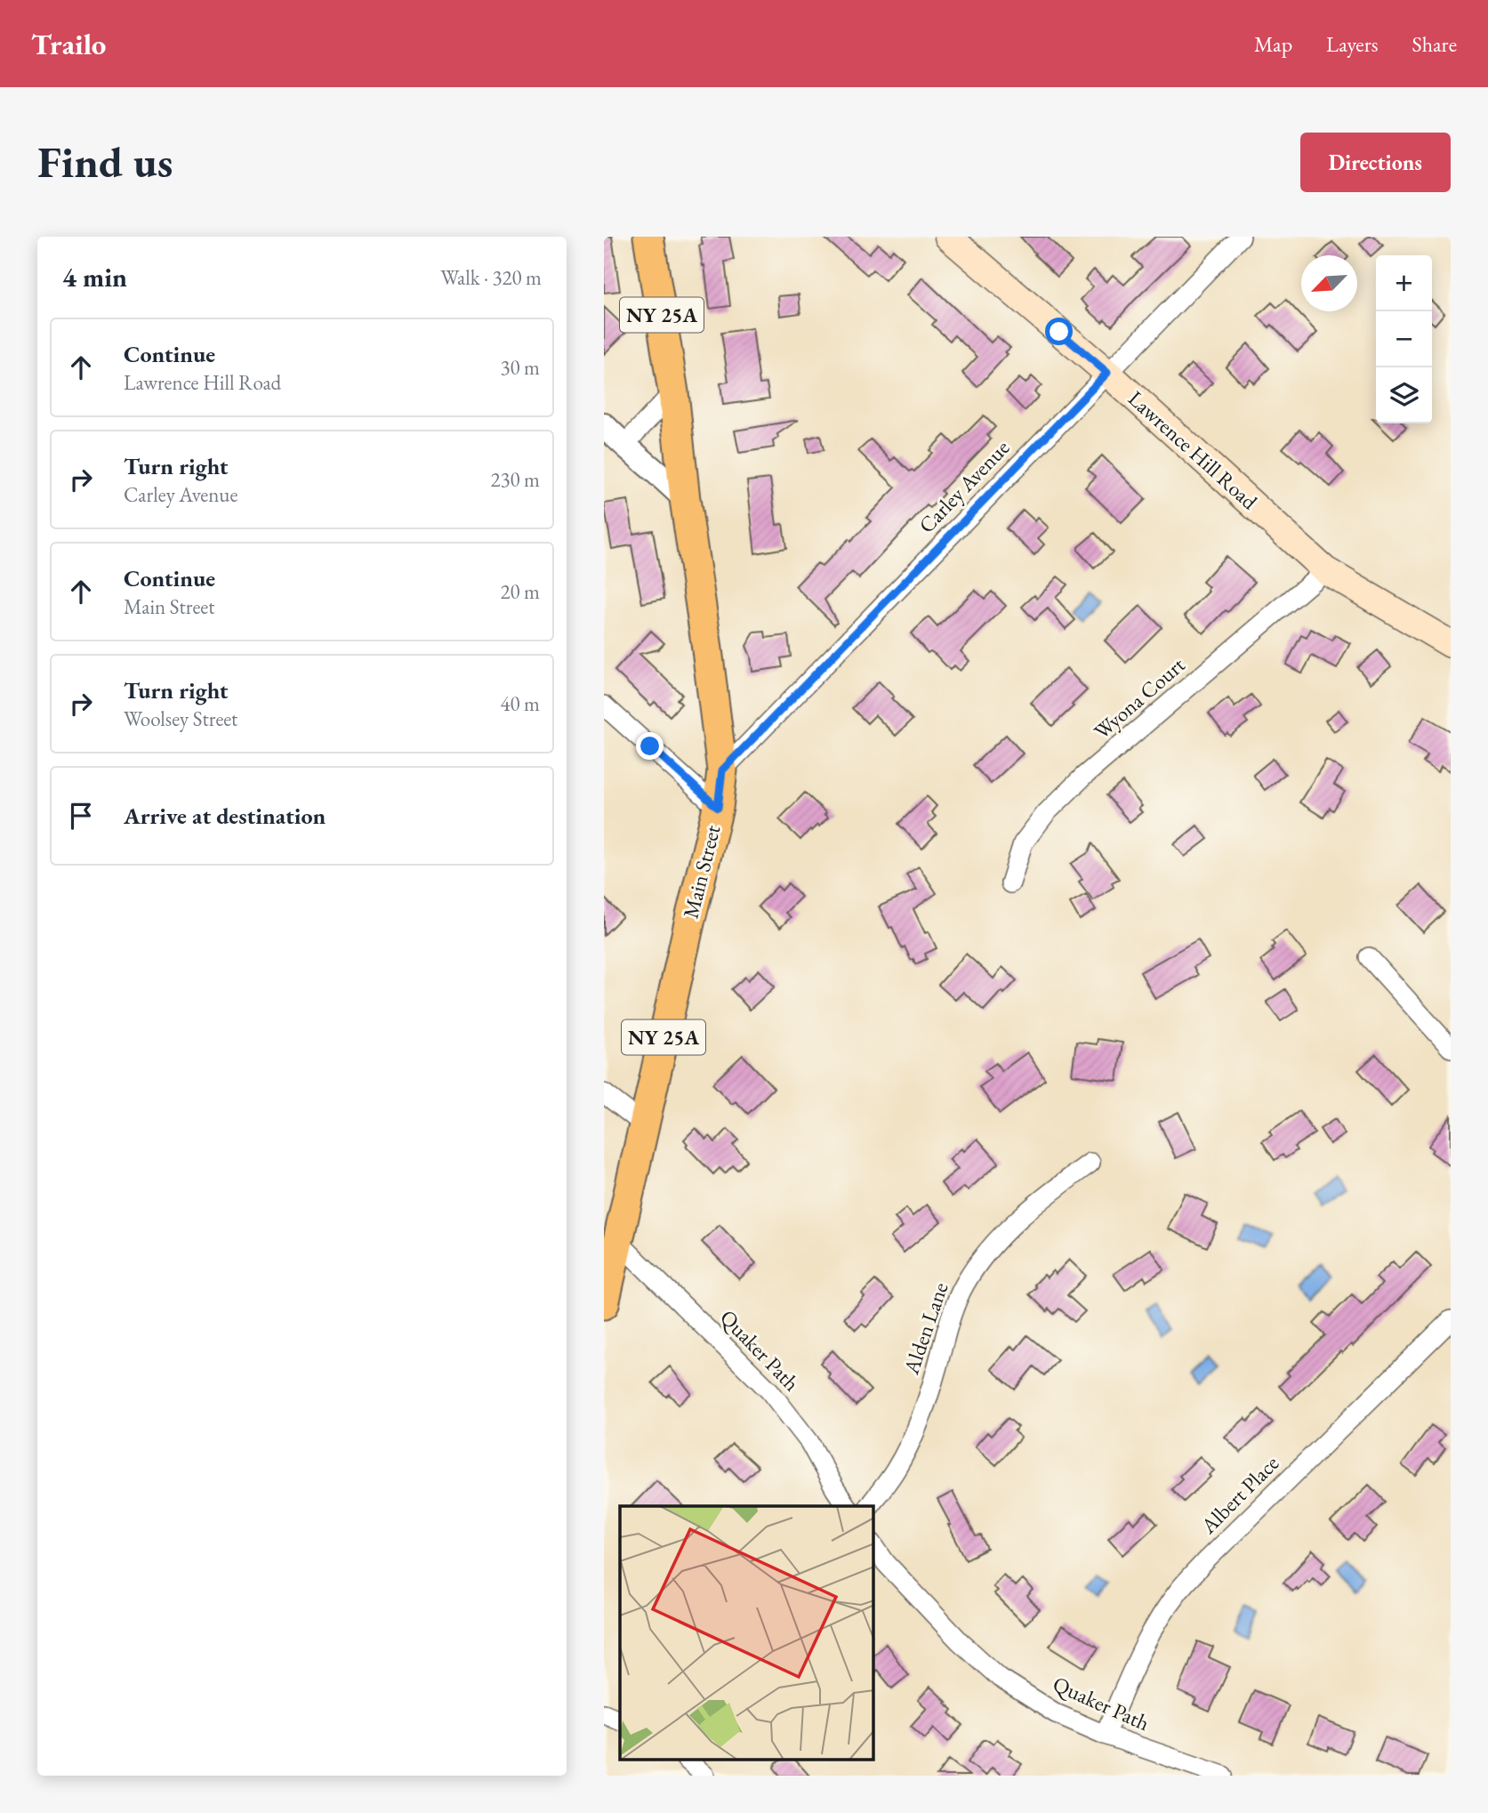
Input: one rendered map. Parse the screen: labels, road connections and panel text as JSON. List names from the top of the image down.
{
  "streets": {
    "main road": ["NY 25A", "Lawrence Hill Road", "Main Street"],
    "street": [
      "Carley Avenue",
      "Wyona Court",
      "Alden Lane",
      "Quaker Path",
      "Albert Place"
    ]
  },
  "crossings": [
    ["Lawrence Hill Road", "Carley Avenue"],
    ["Lawrence Hill Road", "Wyona Court"],
    ["Carley Avenue", "Main Street"],
    ["Main Street", "Quaker Path"],
    ["Quaker Path", "Albert Place"]
  ],
  "north": "bottom left",
  "page": {
    "header": "Trailo",
    "nav": ["Map", "Layers", "Share"],
    "buttons": "Directions",
    "title": "Find us",
    "heading": ["4 min", "Walk · 320 m"],
    "map_buttons": ["+", "−"],
    "list": [
      ["Continue", "Lawrence Hill Road", "30 m"],
      ["Turn right", "Carley Avenue", "230 m"],
      ["Continue", "Main Street", "20 m"],
      ["Turn right", "Woolsey Street", "40 m"],
      "Arrive at destination"
    ]
  }
}
